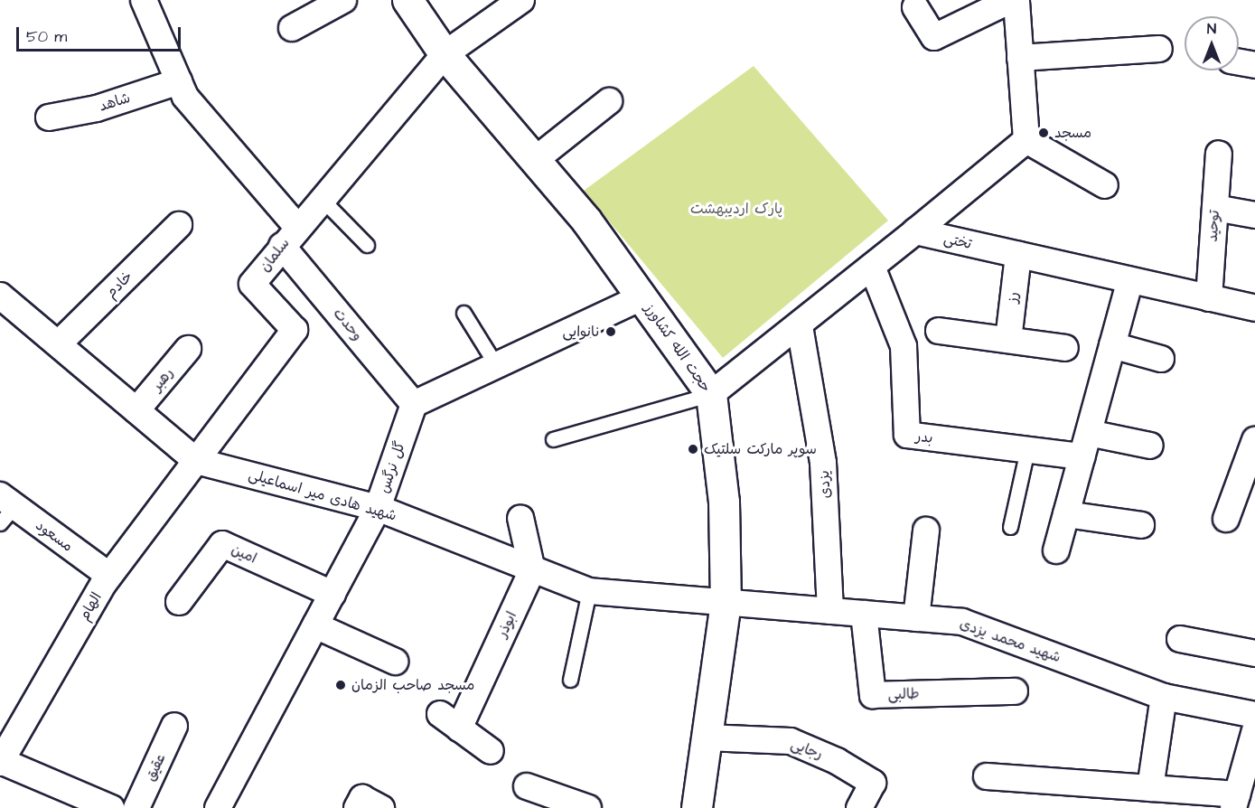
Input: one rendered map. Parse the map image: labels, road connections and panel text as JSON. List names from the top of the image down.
{
  "streets": {
    "street": [
      "شاهد",
      "توحید",
      "تختی",
      "سلمان",
      "خادم",
      "رز",
      "وحدت",
      "حجت الله کشاورز",
      "رهبر",
      "بدر",
      "گل نرگس",
      "یزدی",
      "شهید هادی میر اسماعیلی",
      "مسعود",
      "امین",
      "الهام",
      "ابوذر",
      "شهید محمد یزدی",
      "طالبی",
      "رجایی",
      "عقیق"
    ]
  },
  "crossings": [
    ["شاهد", "وحدت"],
    ["توحید", "تختی"],
    ["تختی", "رز"],
    ["سلمان", "وحدت"],
    ["سلمان", "حجت الله کشاورز"],
    ["سلمان", "شهید هادی میر اسماعیلی"],
    ["سلمان", "الهام"],
    ["خادم", "شهید هادی میر اسماعیلی"],
    ["وحدت", "گل نرگس"],
    ["حجت الله کشاورز", "شهید هادی میر اسماعیلی"],
    ["حجت الله کشاورز", "شهید محمد یزدی"],
    ["حجت الله کشاورز", "رجایی"],
    ["رهبر", "شهید هادی میر اسماعیلی"],
    ["گل نرگس", "شهید هادی میر اسماعیلی"],
    ["گل نرگس", "امین"],
    ["یزدی", "شهید محمد یزدی"],
    ["شهید هادی میر اسماعیلی", "الهام"],
    ["شهید هادی میر اسماعیلی", "ابوذر"],
    ["شهید هادی میر اسماعیلی", "شهید محمد یزدی"],
    ["مسعود", "الهام"],
    ["شهید محمد یزدی", "طالبی"]
  ],
  "parks": ["پارک اردیبهشت"],
  "places": [
    "مسجد",
    "نانوایی",
    "سوپر مارکت سلتیک",
    "مسجد صاحب الزمان"
  ],
  "scale_bar": "50 m",
  "north": "top"
}
